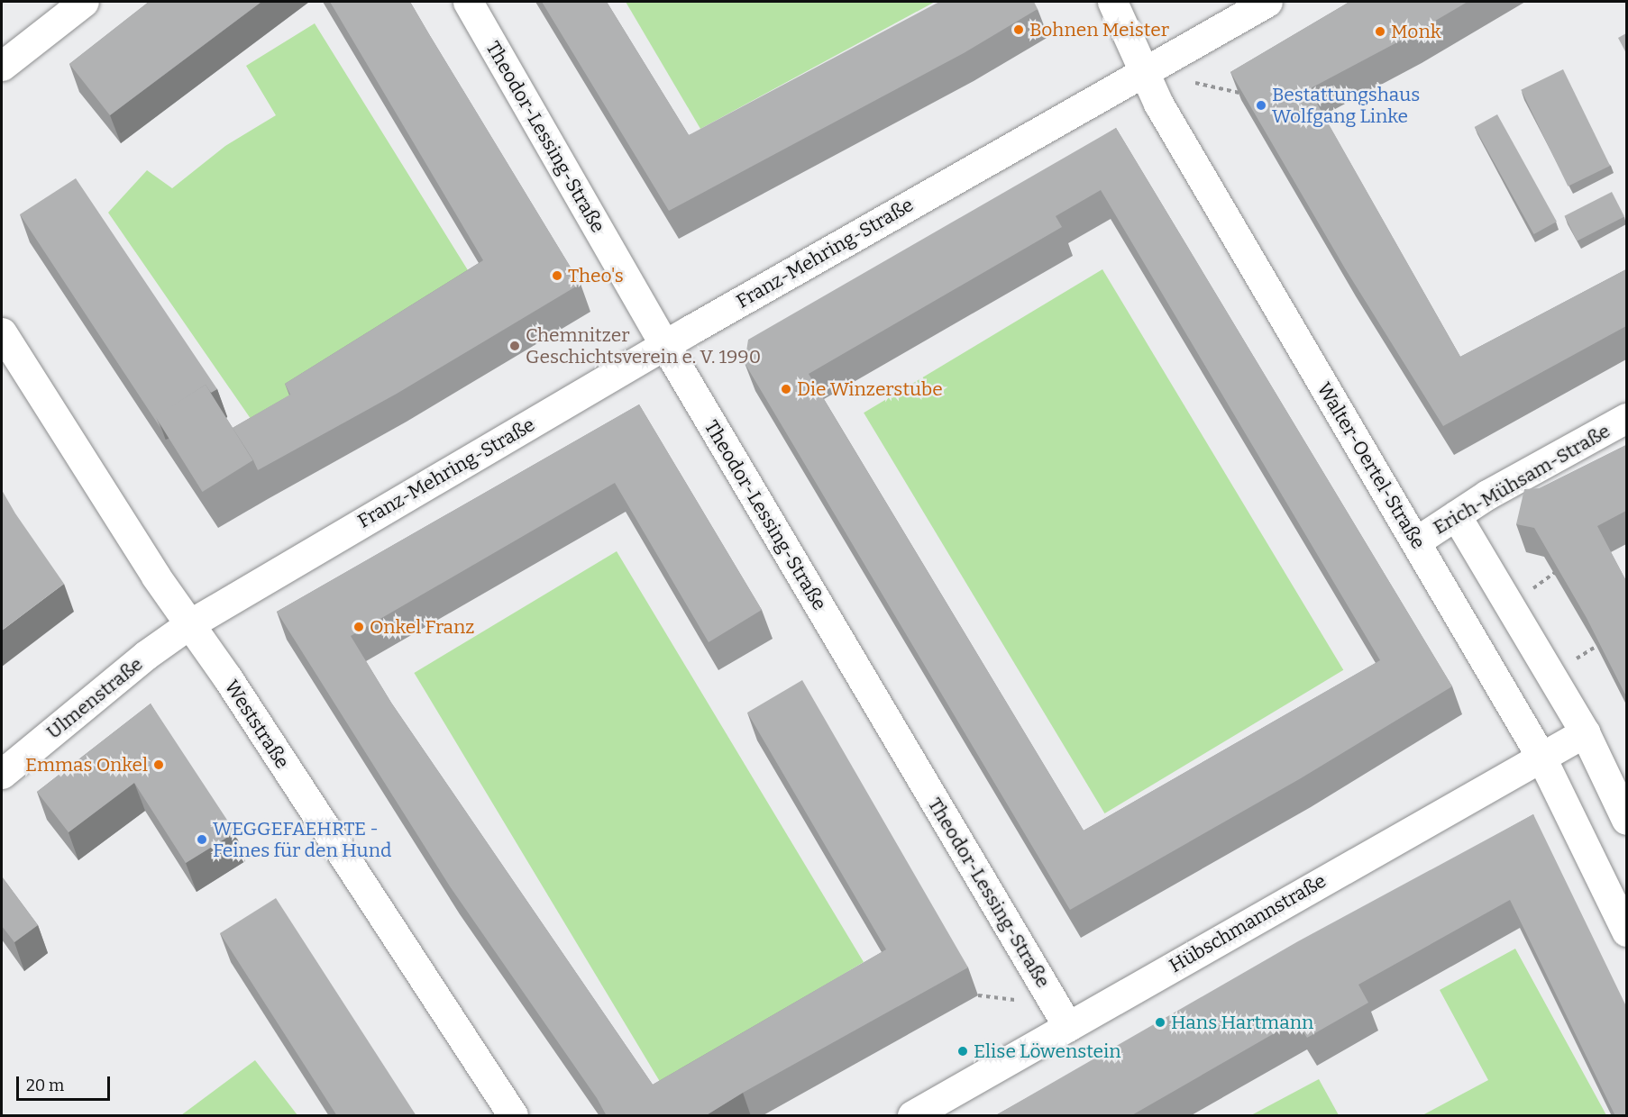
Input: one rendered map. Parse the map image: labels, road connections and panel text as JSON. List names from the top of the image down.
{
  "streets": {
    "street": [
      "Theodor-Lessing-Straße",
      "Franz-Mehring-Straße",
      "Walter-Oertel-Straße",
      "Erich-Mühsam-Straße",
      "Ulmenstraße",
      "Weststraße",
      "Hübschmannstraße"
    ]
  },
  "crossings": [
    ["Theodor-Lessing-Straße", "Franz-Mehring-Straße"],
    ["Theodor-Lessing-Straße", "Hübschmannstraße"],
    ["Franz-Mehring-Straße", "Walter-Oertel-Straße"],
    ["Franz-Mehring-Straße", "Ulmenstraße"],
    ["Franz-Mehring-Straße", "Weststraße"],
    ["Walter-Oertel-Straße", "Erich-Mühsam-Straße"],
    ["Walter-Oertel-Straße", "Hübschmannstraße"],
    ["Ulmenstraße", "Weststraße"]
  ],
  "places": [
    "Bohnen Meister",
    "Monk",
    "Bestattungshaus Wolfgang Linke",
    "Theo's",
    "Chemnitzer Geschichtsverein e. V. 1990",
    "Die Winzerstube",
    "Onkel Franz",
    "Emmas Onkel",
    "WEGGEFAEHRTE - Feines für den Hund",
    "Hans Hartmann",
    "Elise Löwenstein"
  ],
  "scale_bar": "20 m"
}
